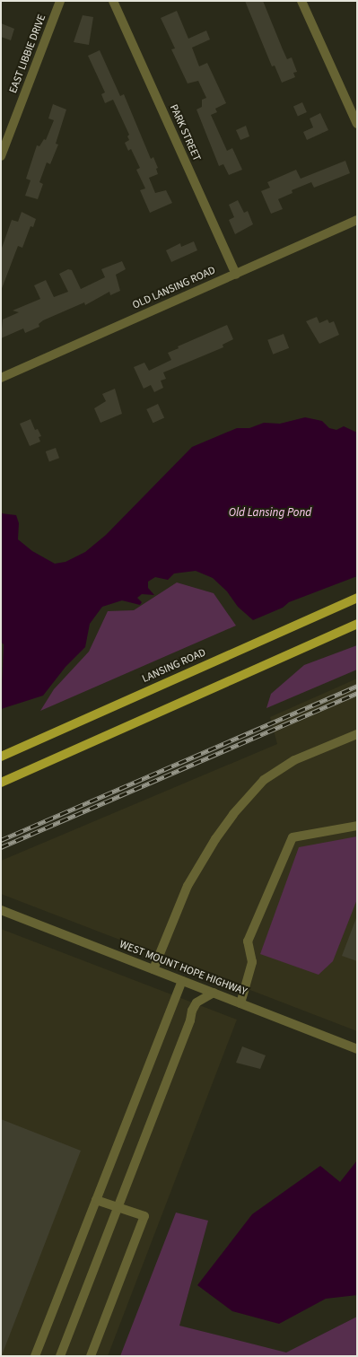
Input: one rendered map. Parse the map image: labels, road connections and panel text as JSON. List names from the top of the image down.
{
  "streets": {
    "main road": ["LANSING ROAD"],
    "street": [
      "EAST LIBBIE DRIVE",
      "PARK STREET",
      "OLD LANSING ROAD",
      "WEST MOUNT HOPE HIGHWAY"
    ]
  },
  "crossings": [
    ["PARK STREET", "OLD LANSING ROAD"]
  ],
  "water": ["Old Lansing Pond"]
}
